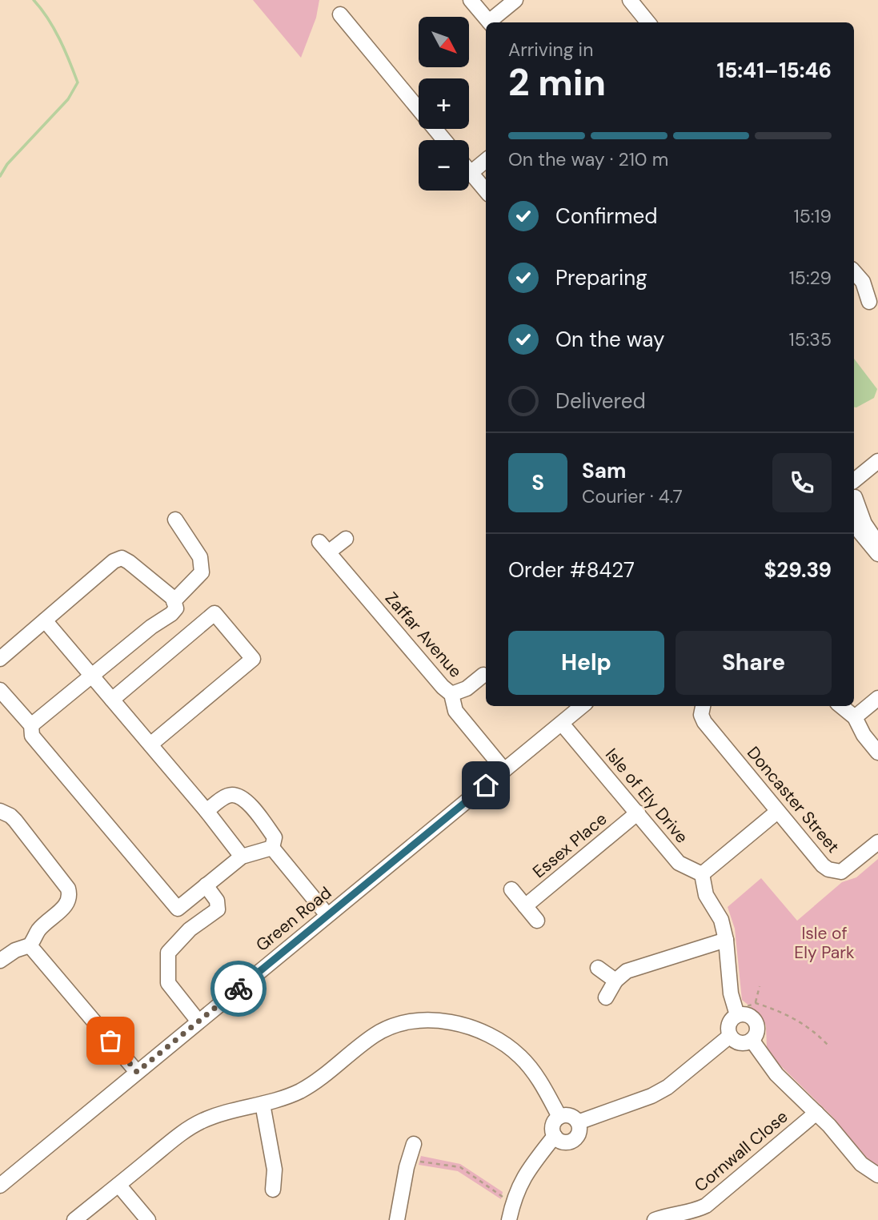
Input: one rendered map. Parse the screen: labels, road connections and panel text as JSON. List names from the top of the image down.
{
  "streets": {
    "street": [
      "Zaffar Avenue",
      "Isle of Ely Drive",
      "Doncaster Street",
      "Essex Place",
      "Green Road",
      "Cornwall Close"
    ]
  },
  "crossings": [
    ["Zaffar Avenue", "Green Road"],
    ["Isle of Ely Drive", "Essex Place"],
    ["Isle of Ely Drive", "Green Road"]
  ],
  "parks": ["Isle of Ely Park"],
  "north": "bottom right",
  "page": {
    "map_buttons": ["+", "−"],
    "heading": ["2 min", "Arriving in", "15:41–15:46"],
    "panel": [
      "Sam",
      "Courier · 4.7",
      "Order #8427",
      "$29.39"
    ],
    "bar": "On the way · 210 m",
    "list": [
      ["Confirmed", "15:19"],
      ["Preparing", "15:29"],
      ["On the way", "15:35"],
      "Delivered"
    ],
    "round": "S",
    "buttons": ["Help", "Share"]
  }
}
